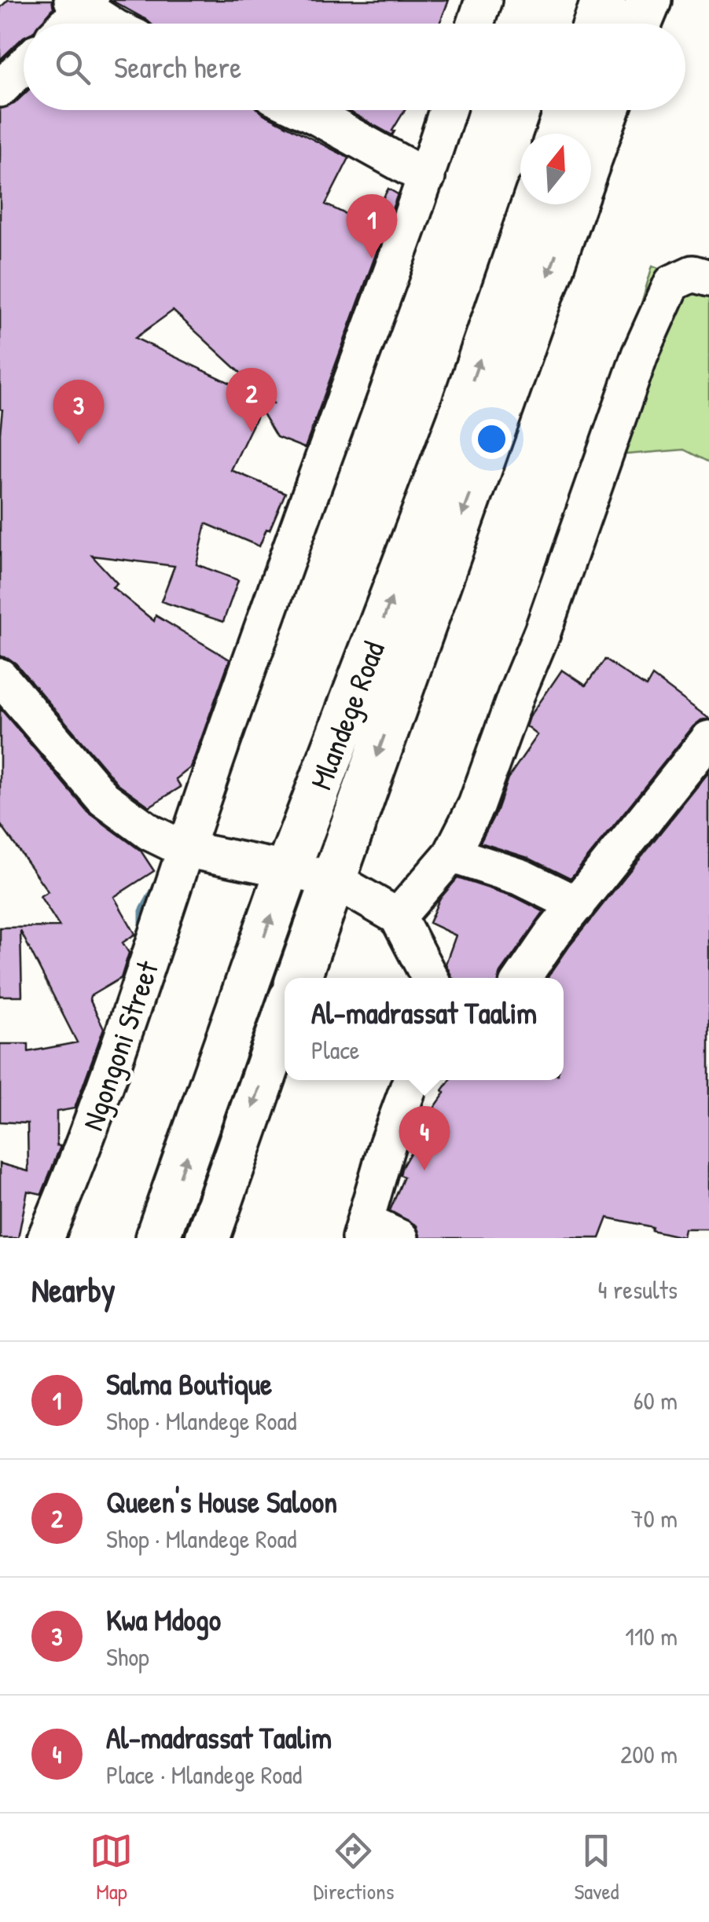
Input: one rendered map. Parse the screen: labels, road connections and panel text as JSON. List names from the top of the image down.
{
  "streets": {
    "main road": ["Mlandege Road"],
    "street": ["Ngongoni Street"]
  },
  "north": "top",
  "page": {
    "search": "Search here",
    "pins": [
      "1",
      "2",
      "3",
      "4"
    ],
    "popup": ["Al-madrassat Taalim", "Place"],
    "heading": ["Nearby", "4 results"],
    "list": [
      {
        "mark": "1",
        "name": "Salma Boutique",
        "note": "Shop · Mlandege Road",
        "value": "60 m"
      },
      {
        "mark": "2",
        "name": "Queen's House Saloon",
        "note": "Shop · Mlandege Road",
        "value": "70 m"
      },
      {
        "mark": "3",
        "name": "Kwa Mdogo",
        "note": "Shop",
        "value": "110 m"
      },
      {
        "mark": "4",
        "name": "Al-madrassat Taalim",
        "note": "Place · Mlandege Road",
        "value": "200 m"
      }
    ],
    "nav": ["Map", "Directions", "Saved"]
  }
}
